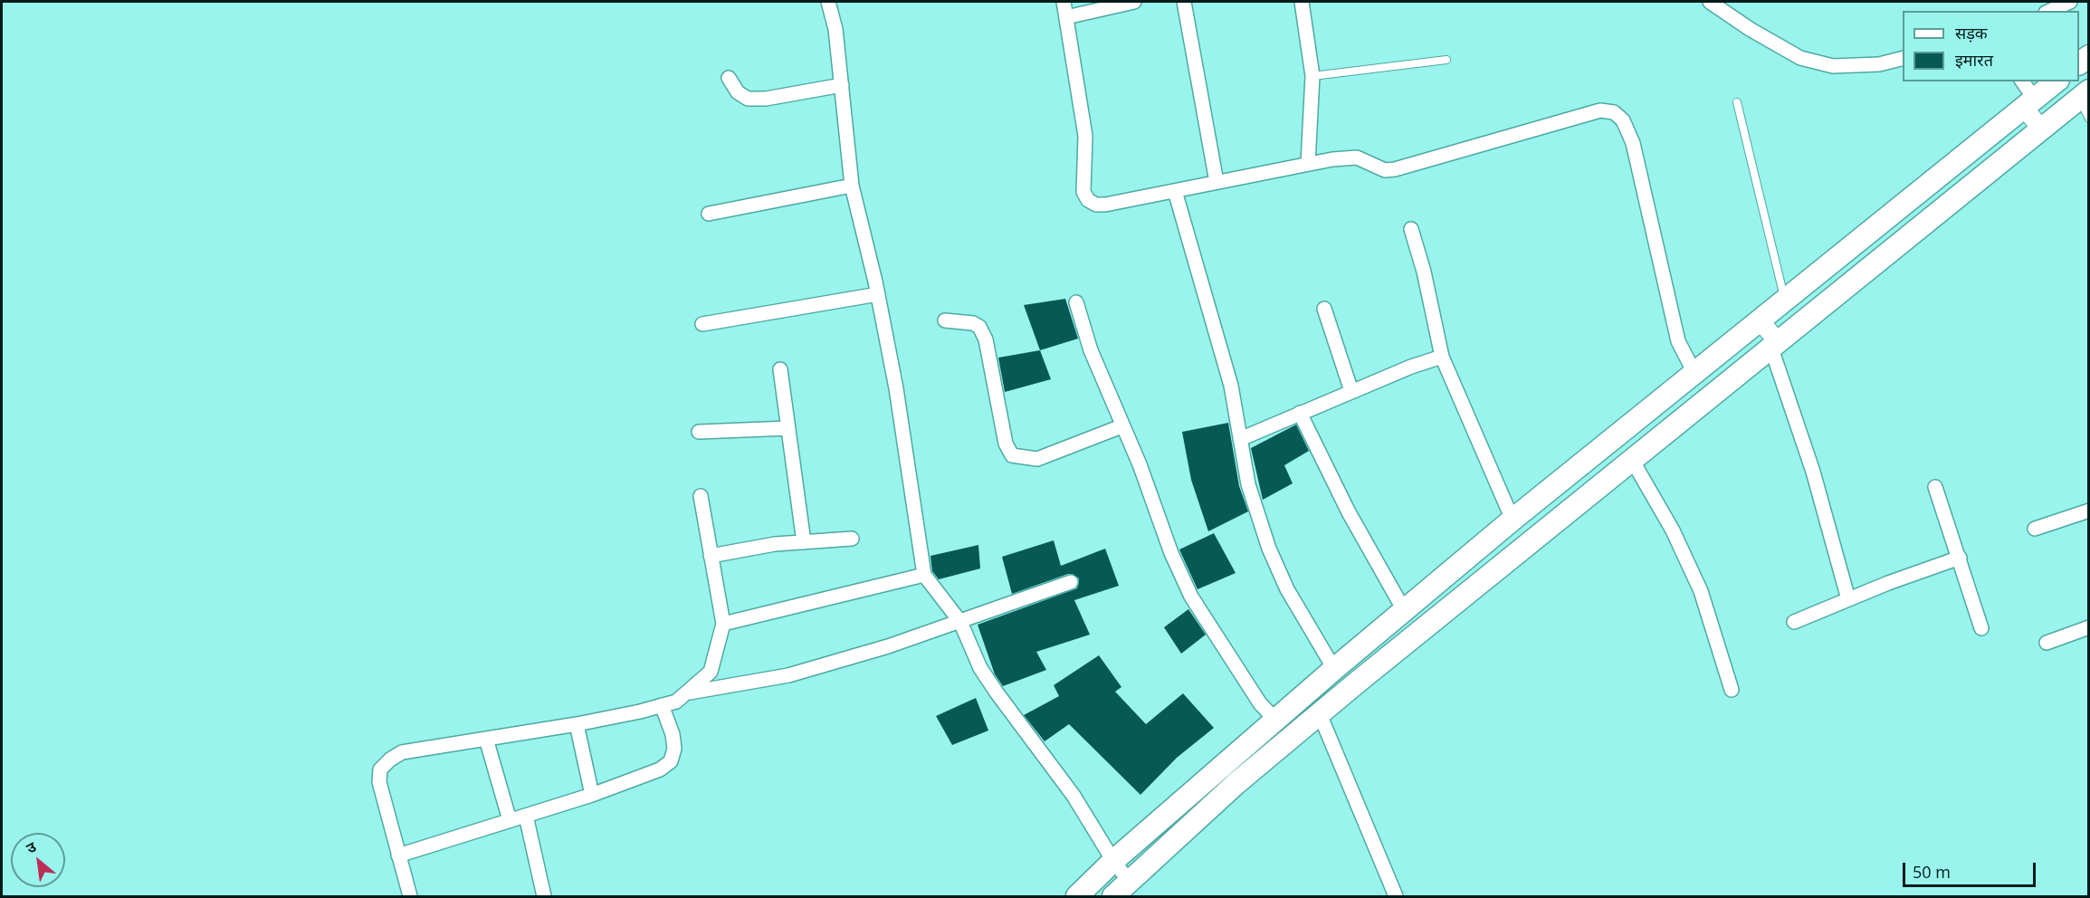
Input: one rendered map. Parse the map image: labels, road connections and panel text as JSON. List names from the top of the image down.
{
  "legend": ["सड़क", "इमारत"],
  "scale_bar": "50 m",
  "north": "top left"
}
